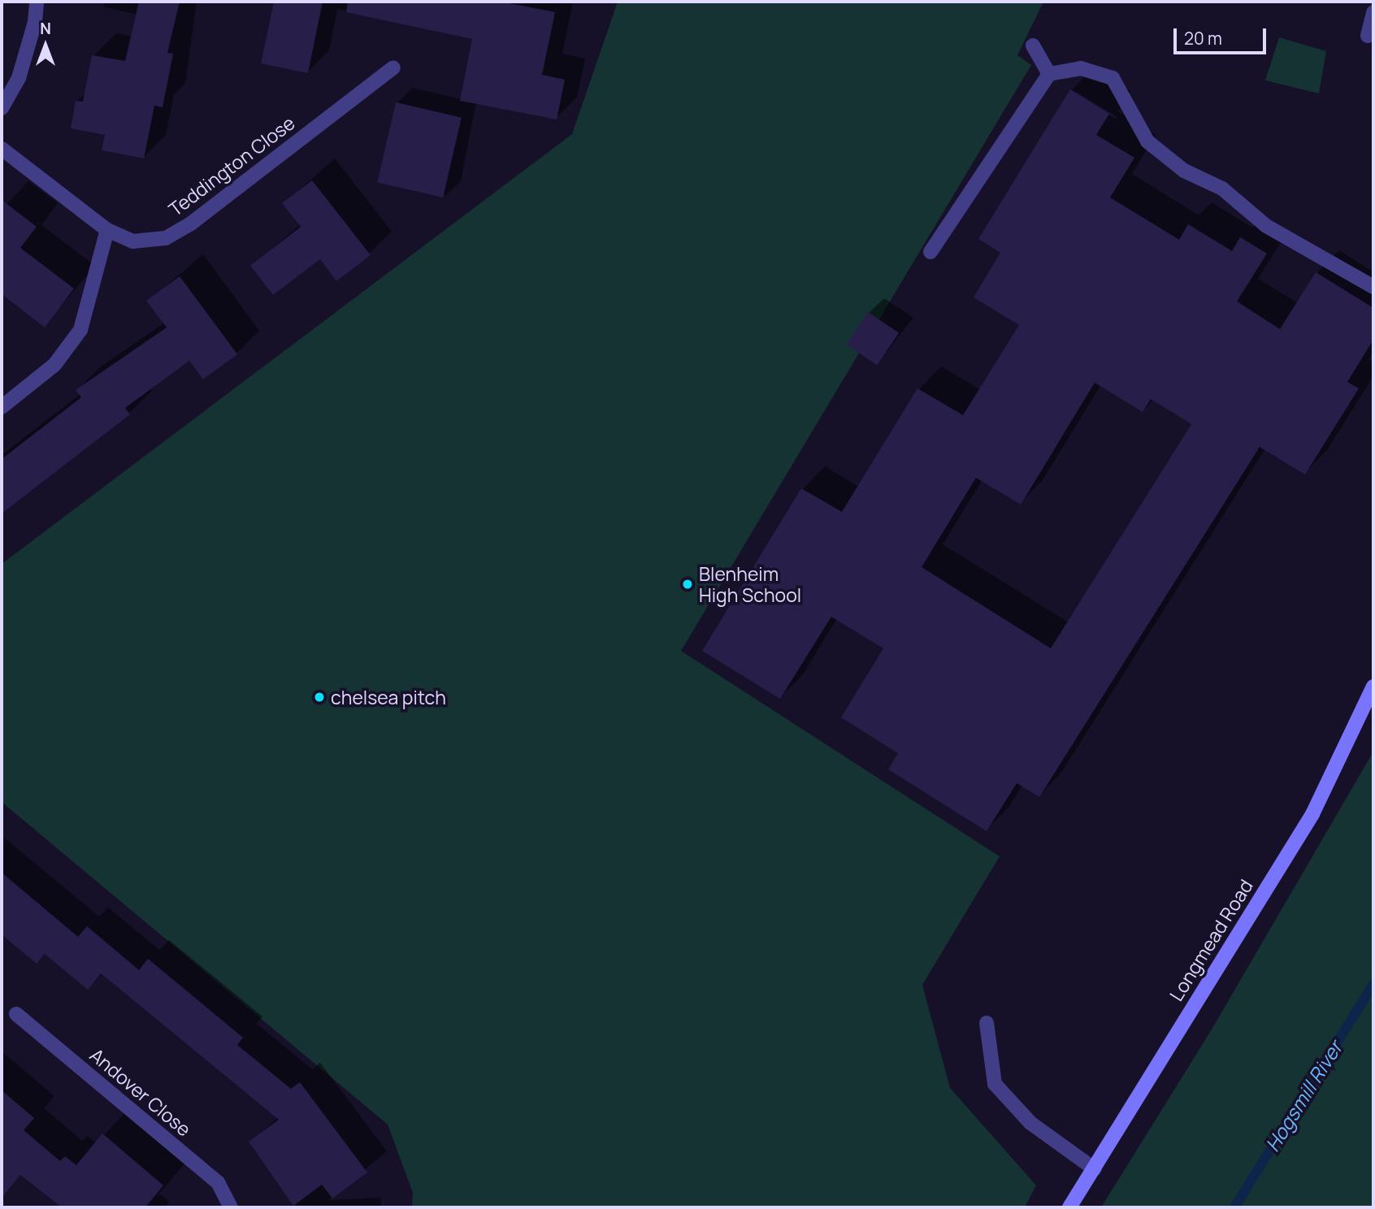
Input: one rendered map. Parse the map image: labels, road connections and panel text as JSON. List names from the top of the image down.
{
  "streets": {
    "street": ["Teddington Close", "Longmead Road", "Andover Close"]
  },
  "water": ["Hogsmill River"],
  "places": ["Blenheim High School", "chelsea pitch"],
  "scale_bar": "20 m",
  "north": "top"
}
